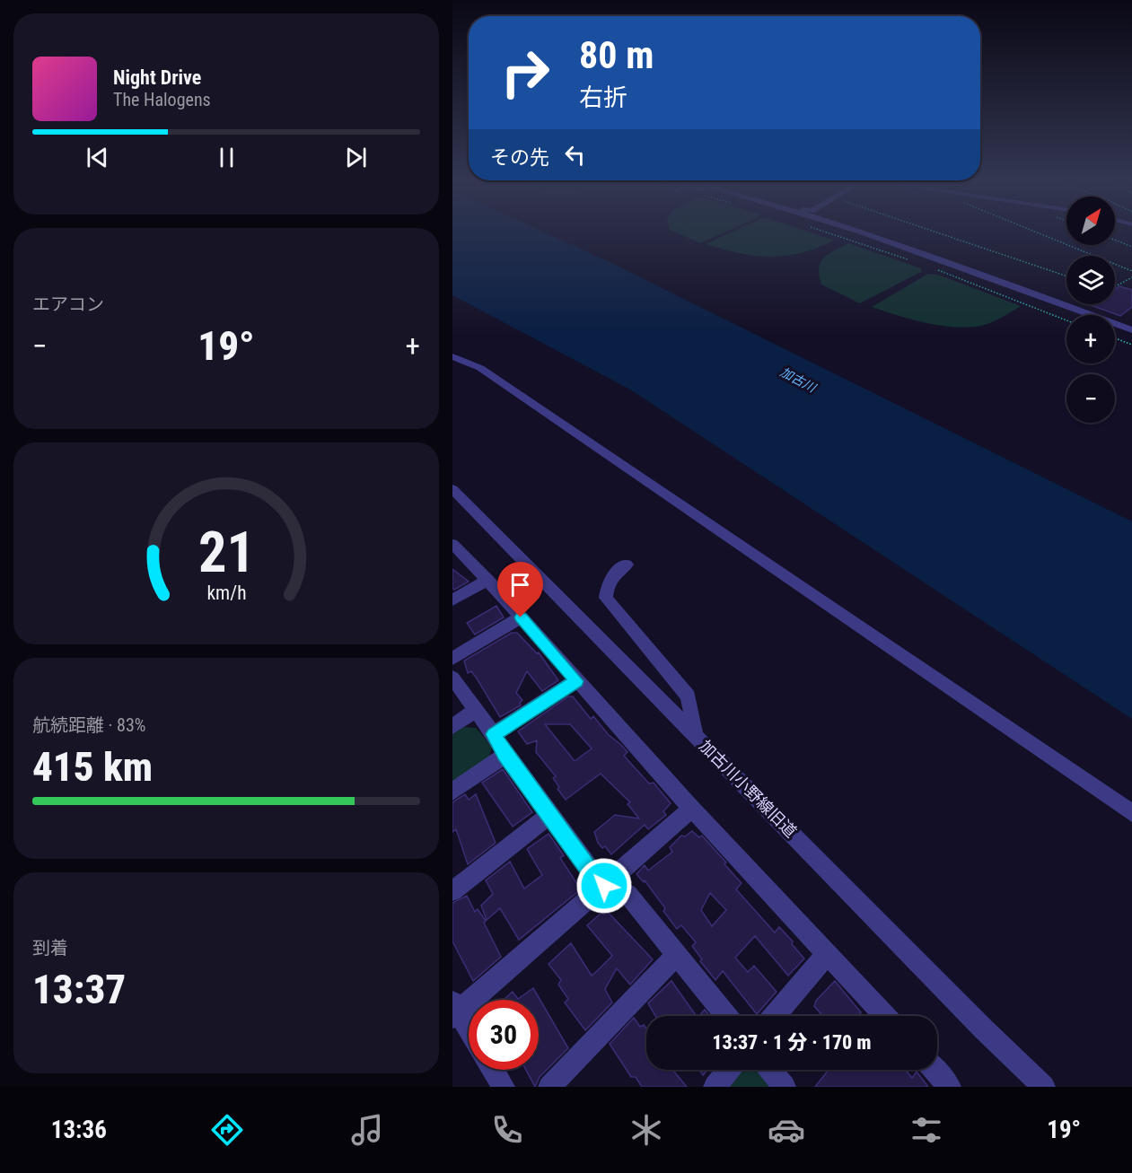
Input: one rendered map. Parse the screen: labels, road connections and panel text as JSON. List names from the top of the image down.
{
  "streets": {
    "street": ["加古川小野線旧道"]
  },
  "water": ["加古川"],
  "north": "top right",
  "page": {
    "turn": ["80 m", "右折"],
    "song": ["Night Drive", "The Halogens"],
    "then": "その先",
    "map_buttons": ["+", "−"],
    "tile": [
      "エアコン",
      ["航続距離 · 83%", "415 km"],
      ["到着", "13:37"]
    ],
    "heat": ["−", "19°", "+"],
    "limit": "30",
    "trip": "13:37 · 1 分 · 170 m",
    "tabs": ["13:36", "19°"],
    "gauge": ["21", "km/h"]
  }
}
